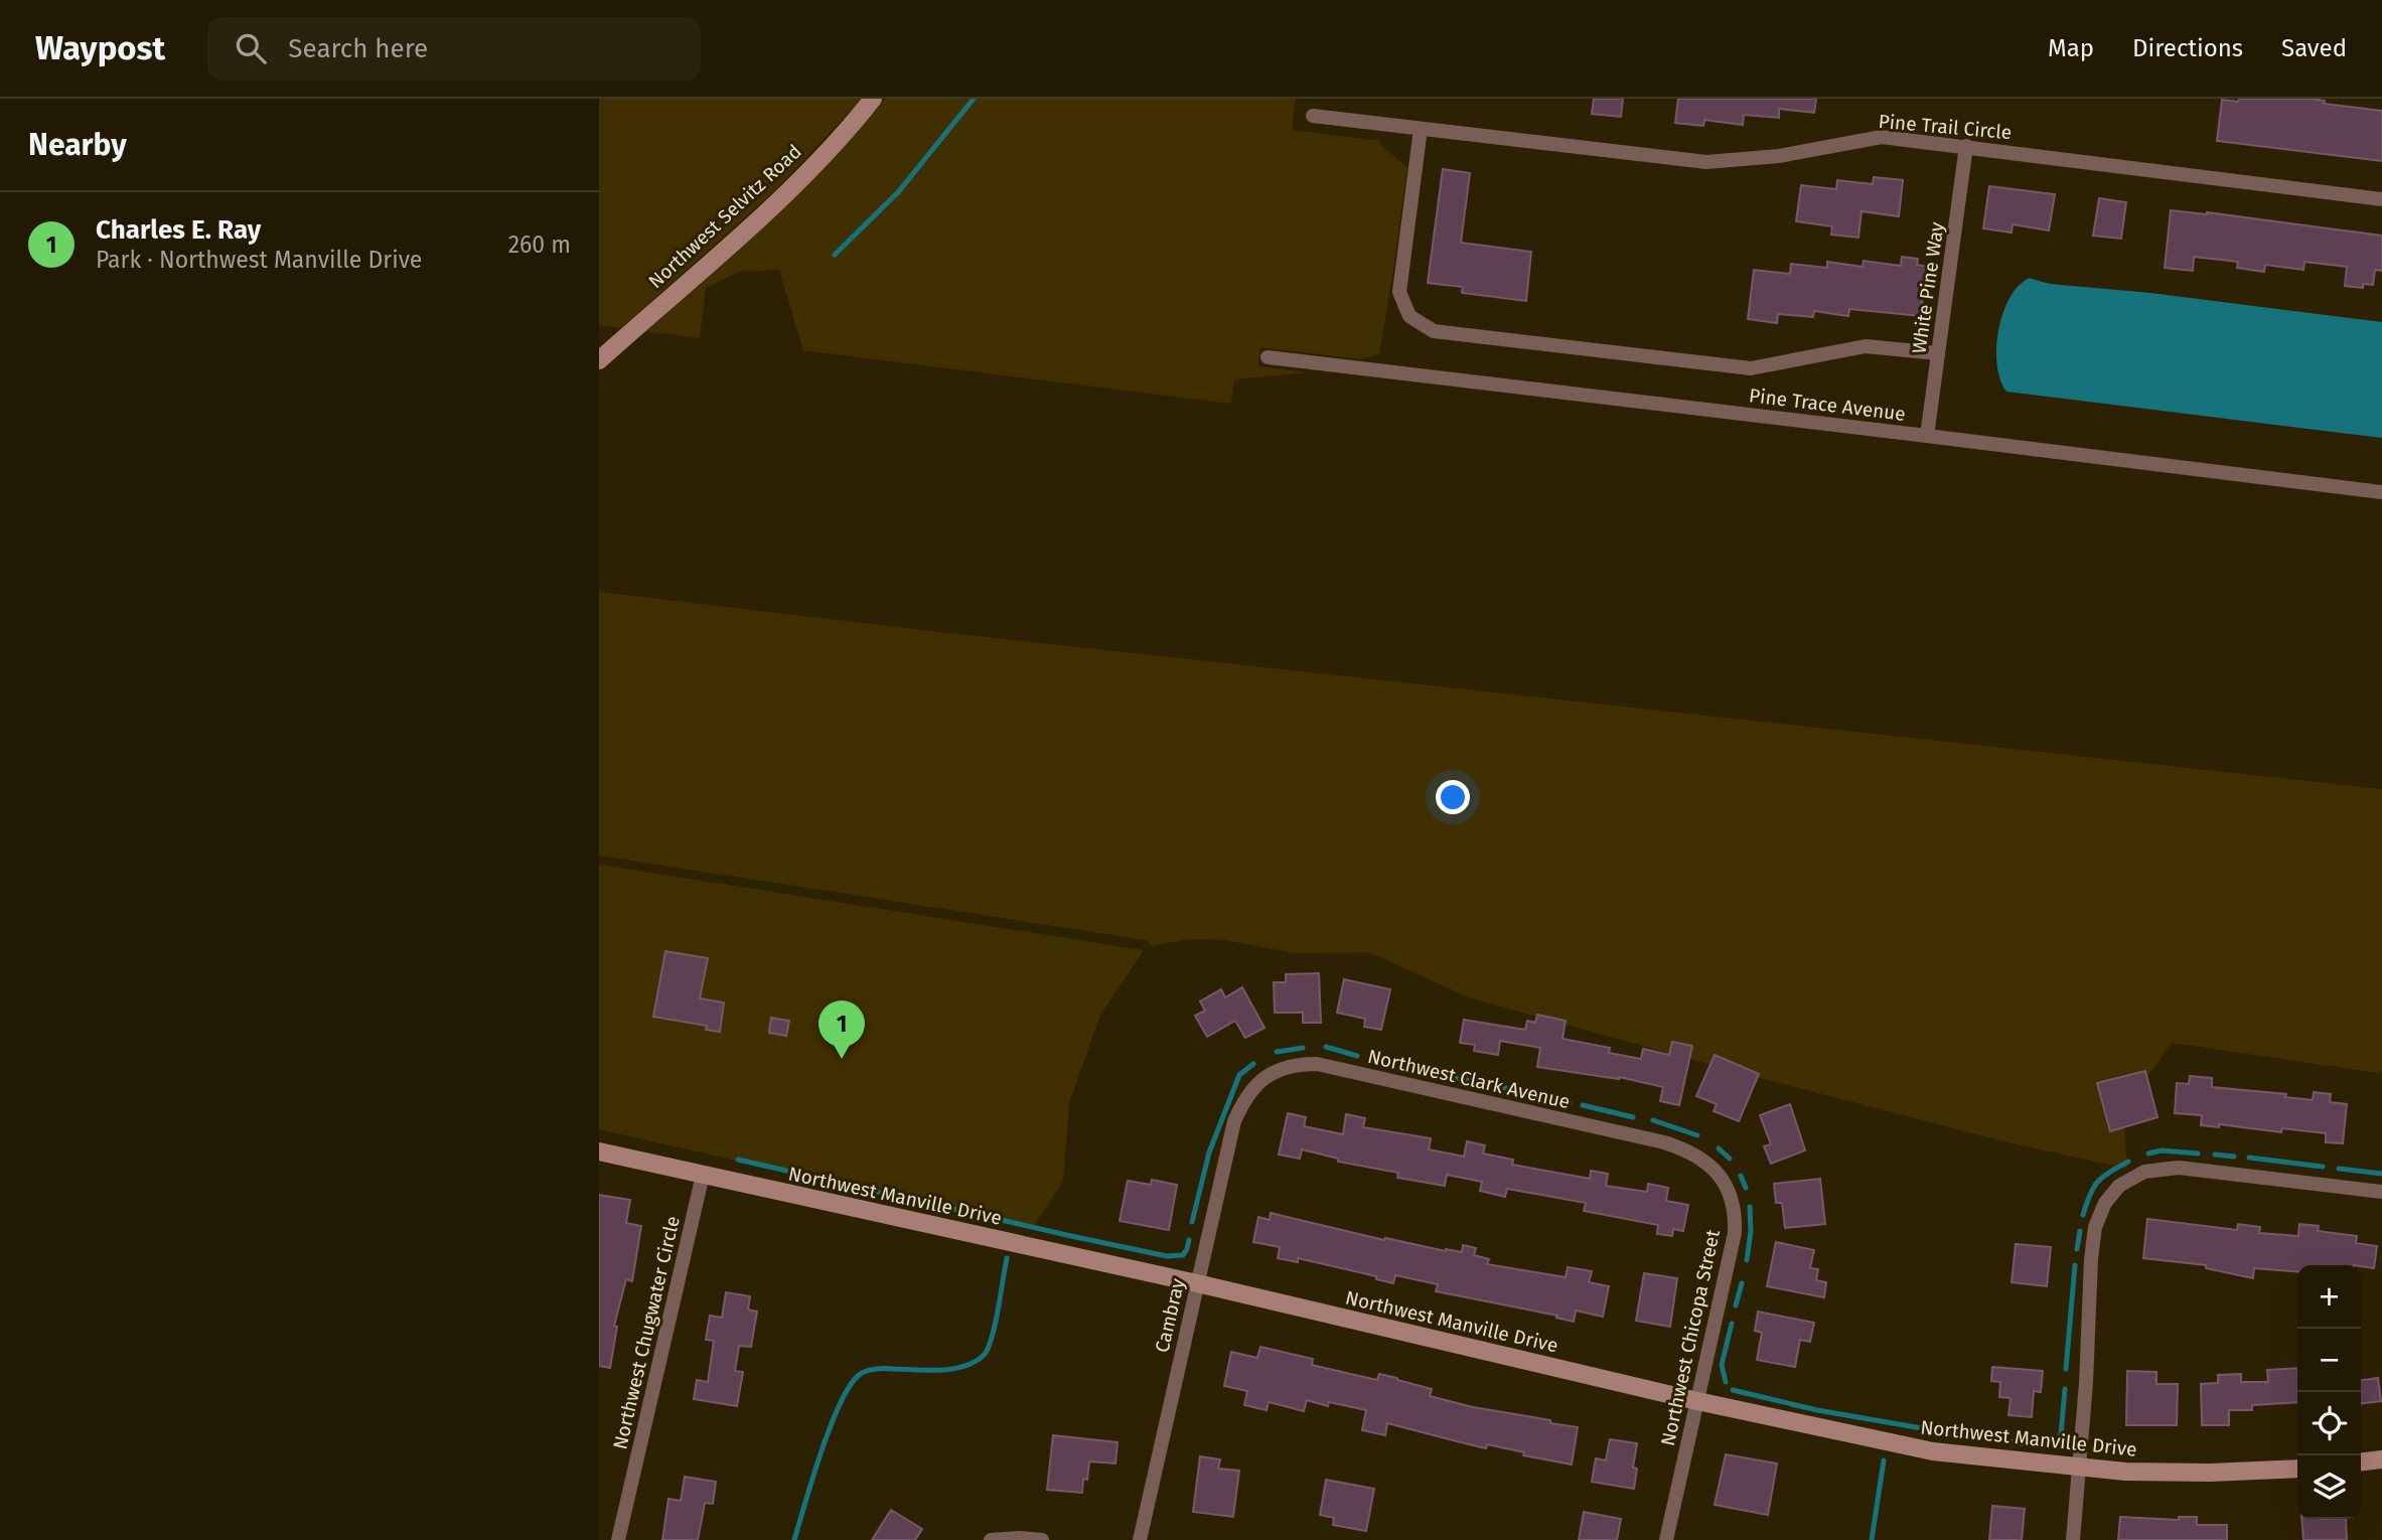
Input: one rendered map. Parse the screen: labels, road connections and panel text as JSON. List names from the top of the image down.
{
  "streets": {
    "street": [
      "Pine Trail Circle",
      "Northwest Selvitz Road",
      "White Pine Way",
      "Pine Trace Avenue",
      "Northwest Clark Avenue",
      "Northwest Manville Drive",
      "Cambray",
      "Northwest Chugwater Circle",
      "Northwest Chicopa Street"
    ]
  },
  "crossings": [
    ["Pine Trail Circle", "White Pine Way"],
    ["White Pine Way", "Pine Trace Avenue"],
    ["Northwest Clark Avenue", "Cambray"],
    ["Northwest Clark Avenue", "Northwest Chicopa Street"],
    ["Northwest Manville Drive", "Cambray"],
    ["Northwest Manville Drive", "Northwest Chugwater Circle"],
    ["Northwest Manville Drive", "Northwest Chicopa Street"]
  ],
  "page": {
    "header": "Waypost",
    "search": "Search here",
    "nav": ["Map", "Directions", "Saved"],
    "heading": "Nearby",
    "list": [
      {
        "mark": "1",
        "name": "Charles E. Ray",
        "note": "Park · Northwest Manville Drive",
        "value": "260 m"
      }
    ],
    "pins": "1",
    "map_buttons": ["+", "−"]
  }
}
